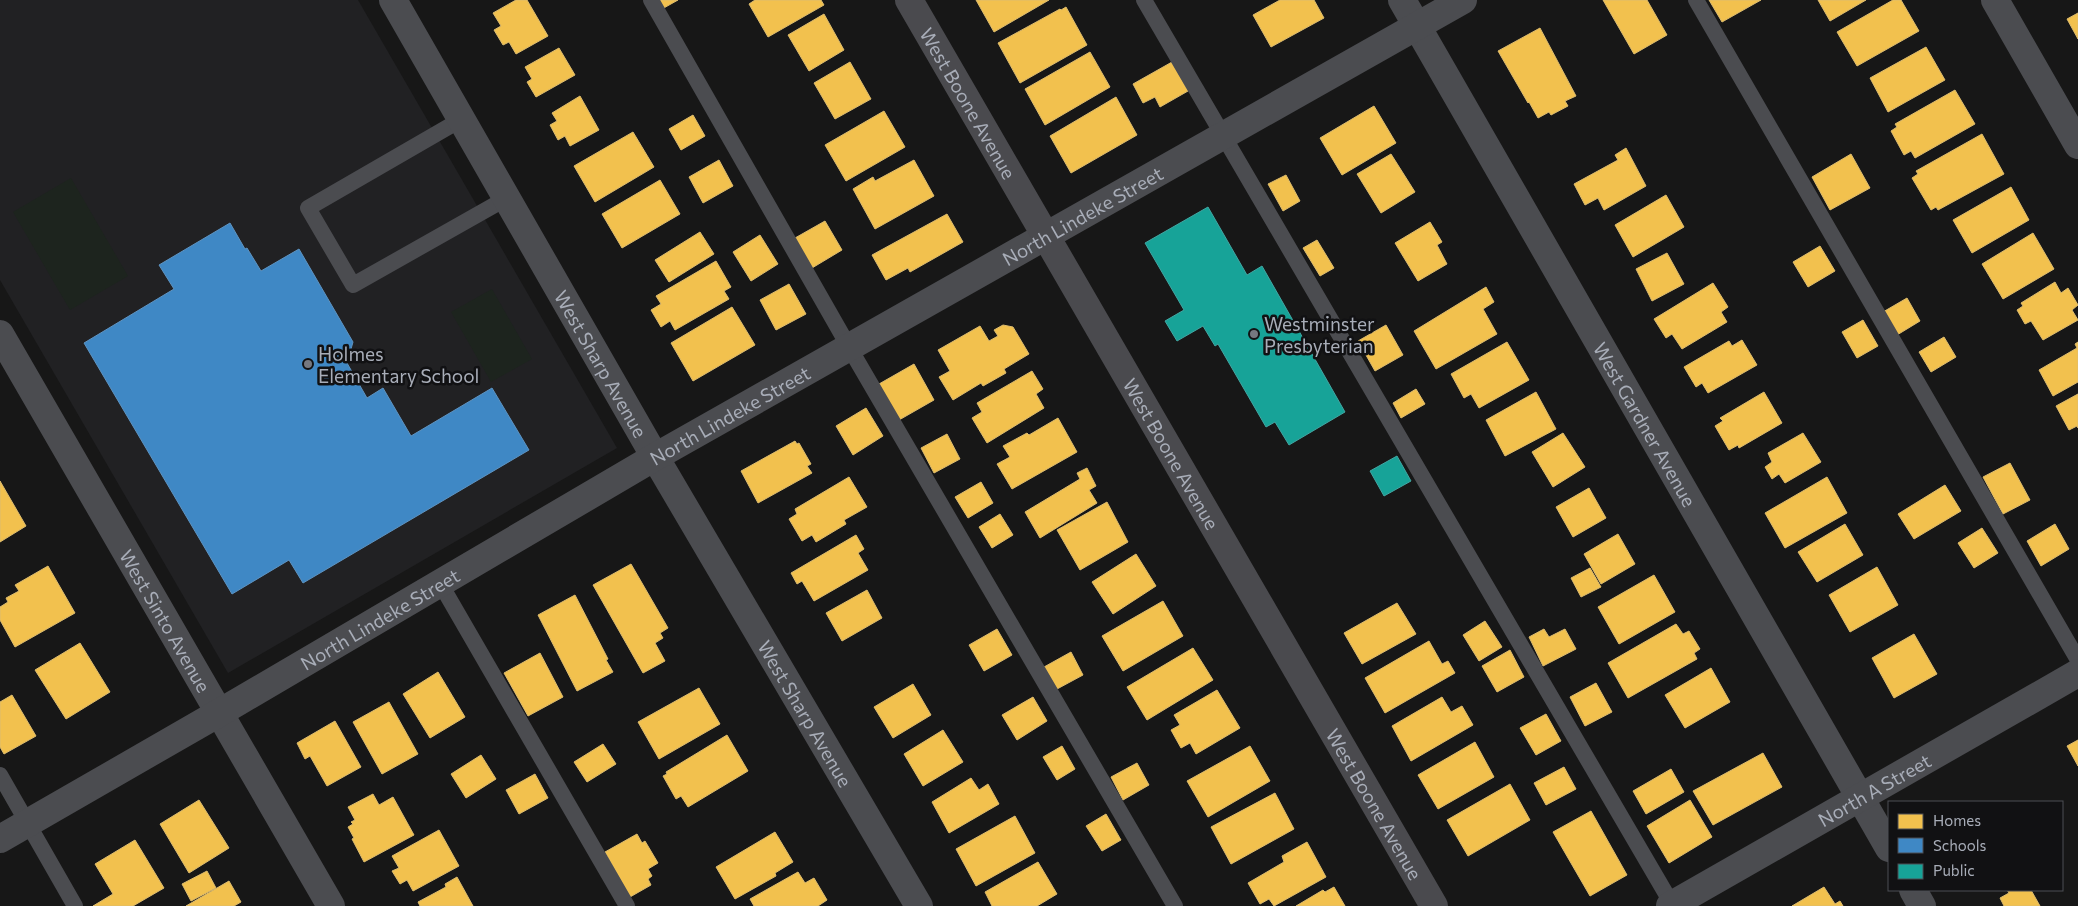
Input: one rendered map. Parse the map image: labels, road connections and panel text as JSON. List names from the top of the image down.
{
  "streets": {
    "main road": ["West Boone Avenue"],
    "street": [
      "North Lindeke Street",
      "West Sharp Avenue",
      "West Gardner Avenue",
      "West Sinto Avenue",
      "North A Street"
    ]
  },
  "crossings": [
    ["West Boone Avenue", "North Lindeke Street"],
    ["North Lindeke Street", "West Sharp Avenue"],
    ["North Lindeke Street", "West Gardner Avenue"],
    ["North Lindeke Street", "West Sinto Avenue"],
    ["West Gardner Avenue", "North A Street"]
  ],
  "places": ["Westminster Presbyterian", "Holmes Elementary School"],
  "legend": ["Homes", "Schools", "Public"]
}
